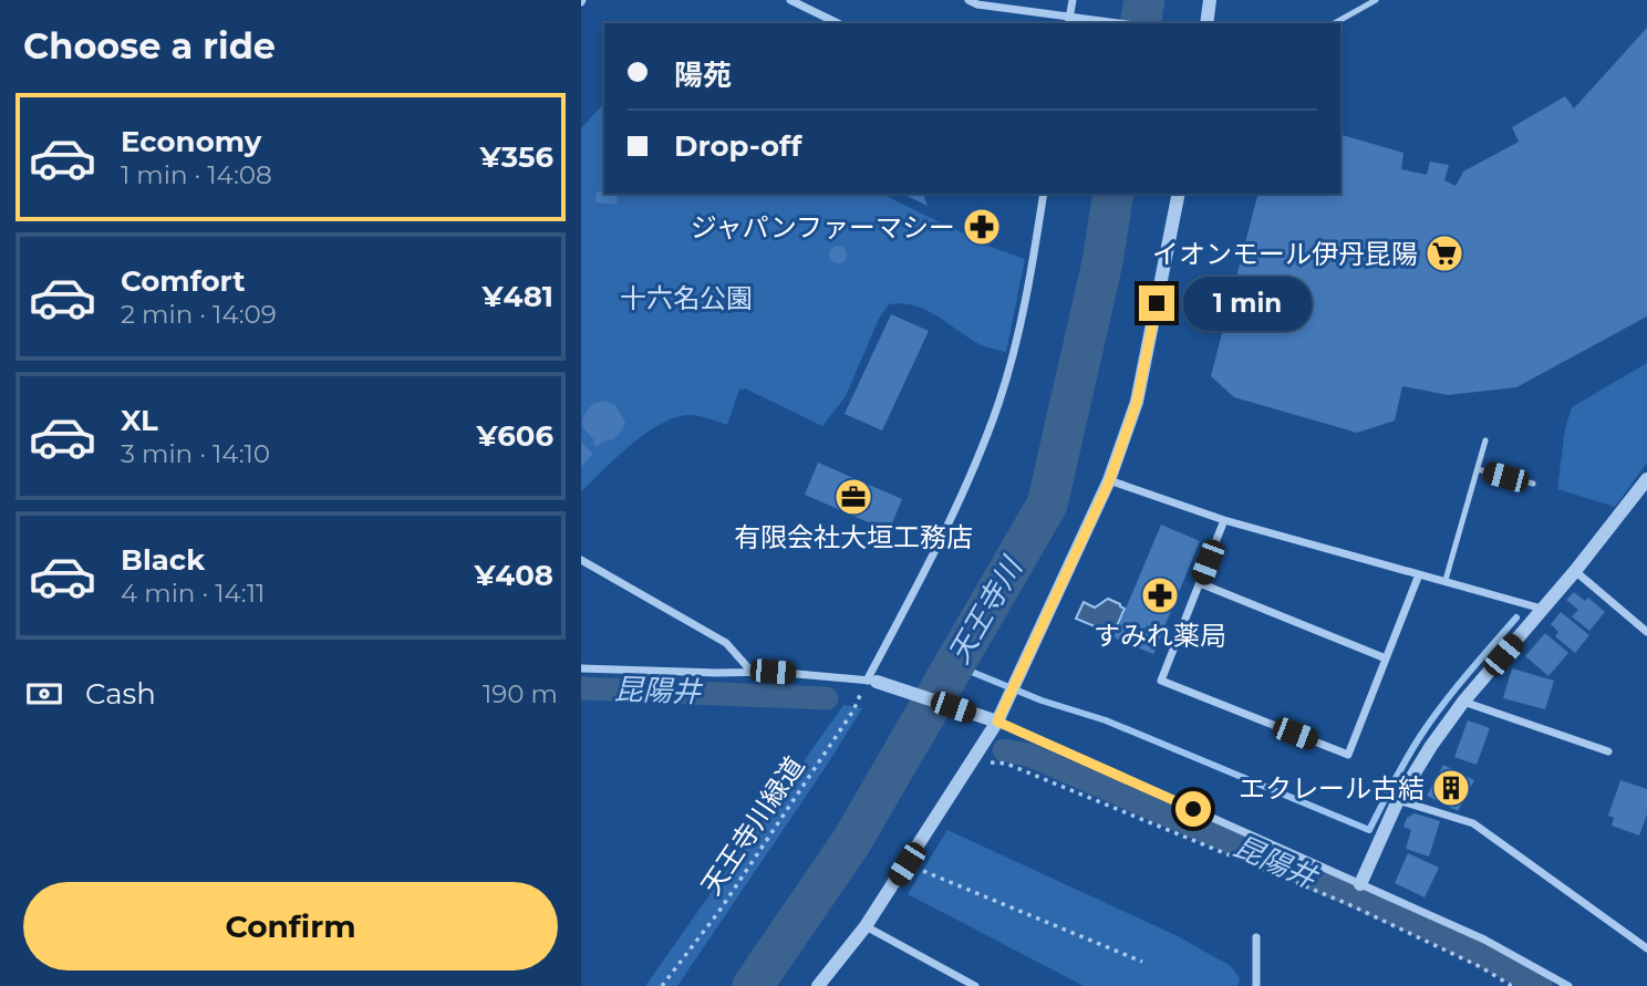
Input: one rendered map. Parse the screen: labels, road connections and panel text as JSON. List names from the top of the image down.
{
  "streets": {
    "path": ["天王寺川緑道"]
  },
  "water": ["天王寺川", "昆陽井"],
  "parks": ["十六名公園"],
  "places": {
    "pharmacy": ["ジャパンファーマシー", "すみれ薬局"],
    "supermarket": ["イオンモール伊丹昆陽"],
    "office": ["有限会社大垣工務店"],
    "building": ["エクレール古結"]
  },
  "page": {
    "heading": "Choose a ride",
    "banner": ["陽苑", "Drop-off"],
    "list": [
      {
        "name": "Economy",
        "note": "1 min · 14:08",
        "value": "¥356"
      },
      {
        "name": "Comfort",
        "note": "2 min · 14:09",
        "value": "¥481"
      },
      {
        "name": "XL",
        "note": "3 min · 14:10",
        "value": "¥606"
      },
      {
        "name": "Black",
        "note": "4 min · 14:11",
        "value": "¥408"
      }
    ],
    "bubble": "1 min",
    "pay": ["Cash", "190 m"],
    "buttons": "Confirm"
  }
}
